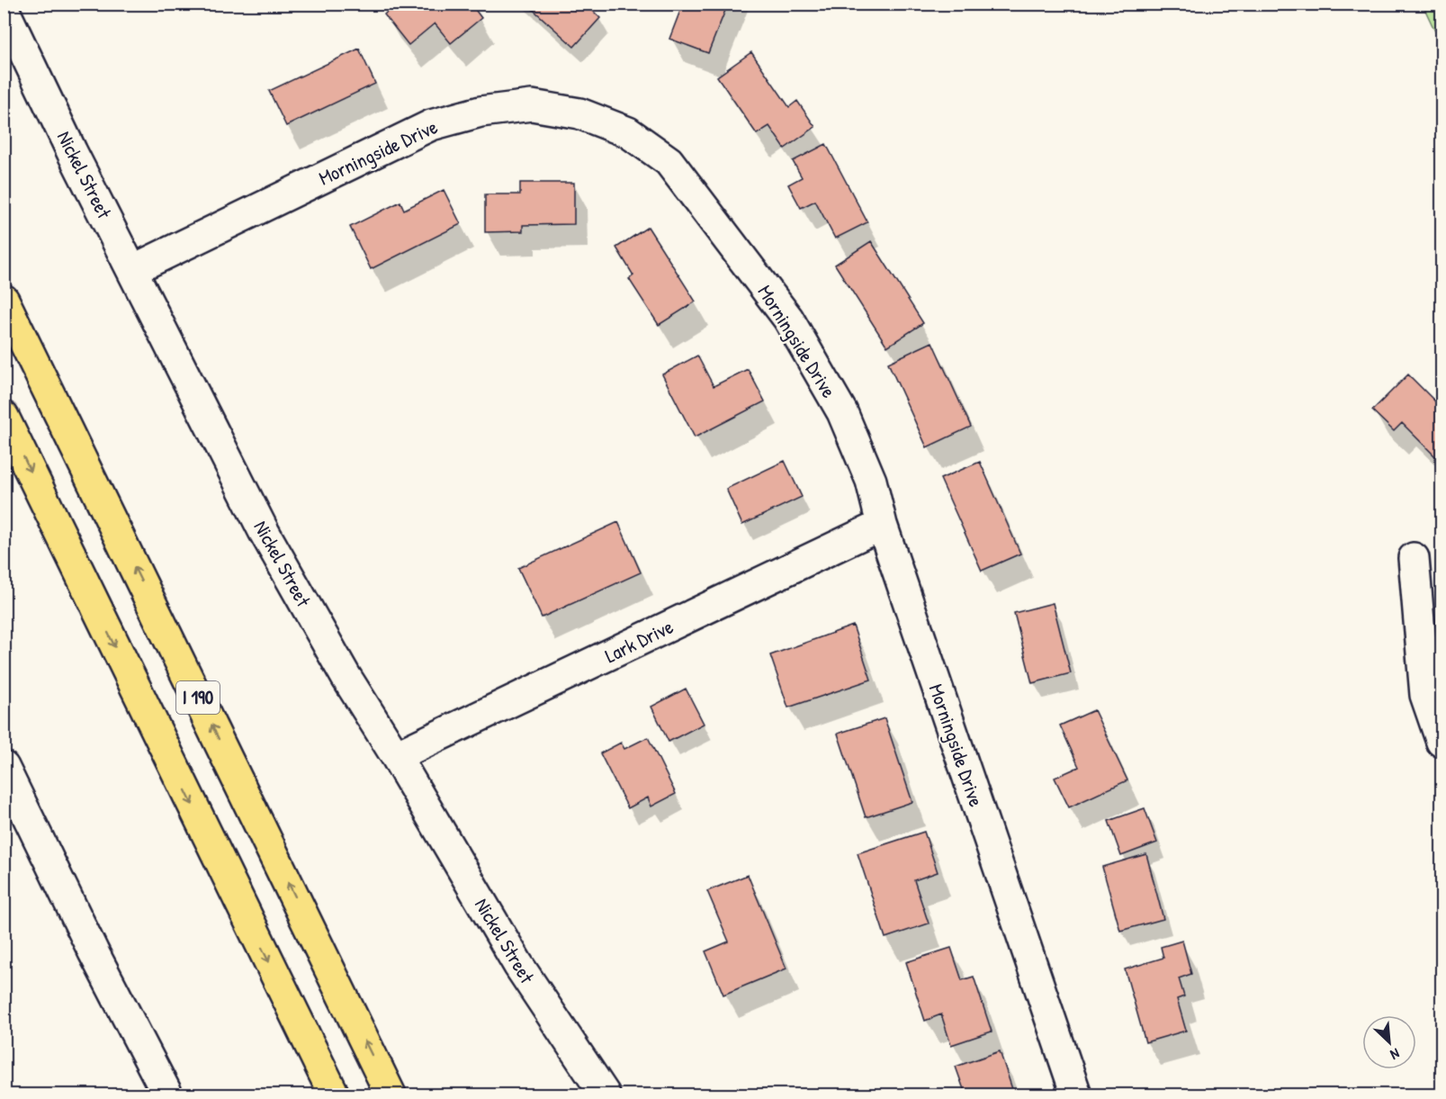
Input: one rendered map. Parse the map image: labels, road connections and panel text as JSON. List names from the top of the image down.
{
  "streets": {
    "highway": ["I 190"],
    "street": ["Morningside Drive", "Nickel Street", "Lark Drive"]
  },
  "crossings": [
    ["Morningside Drive", "Nickel Street"],
    ["Morningside Drive", "Lark Drive"],
    ["Nickel Street", "Lark Drive"]
  ],
  "north": "bottom right"
}
